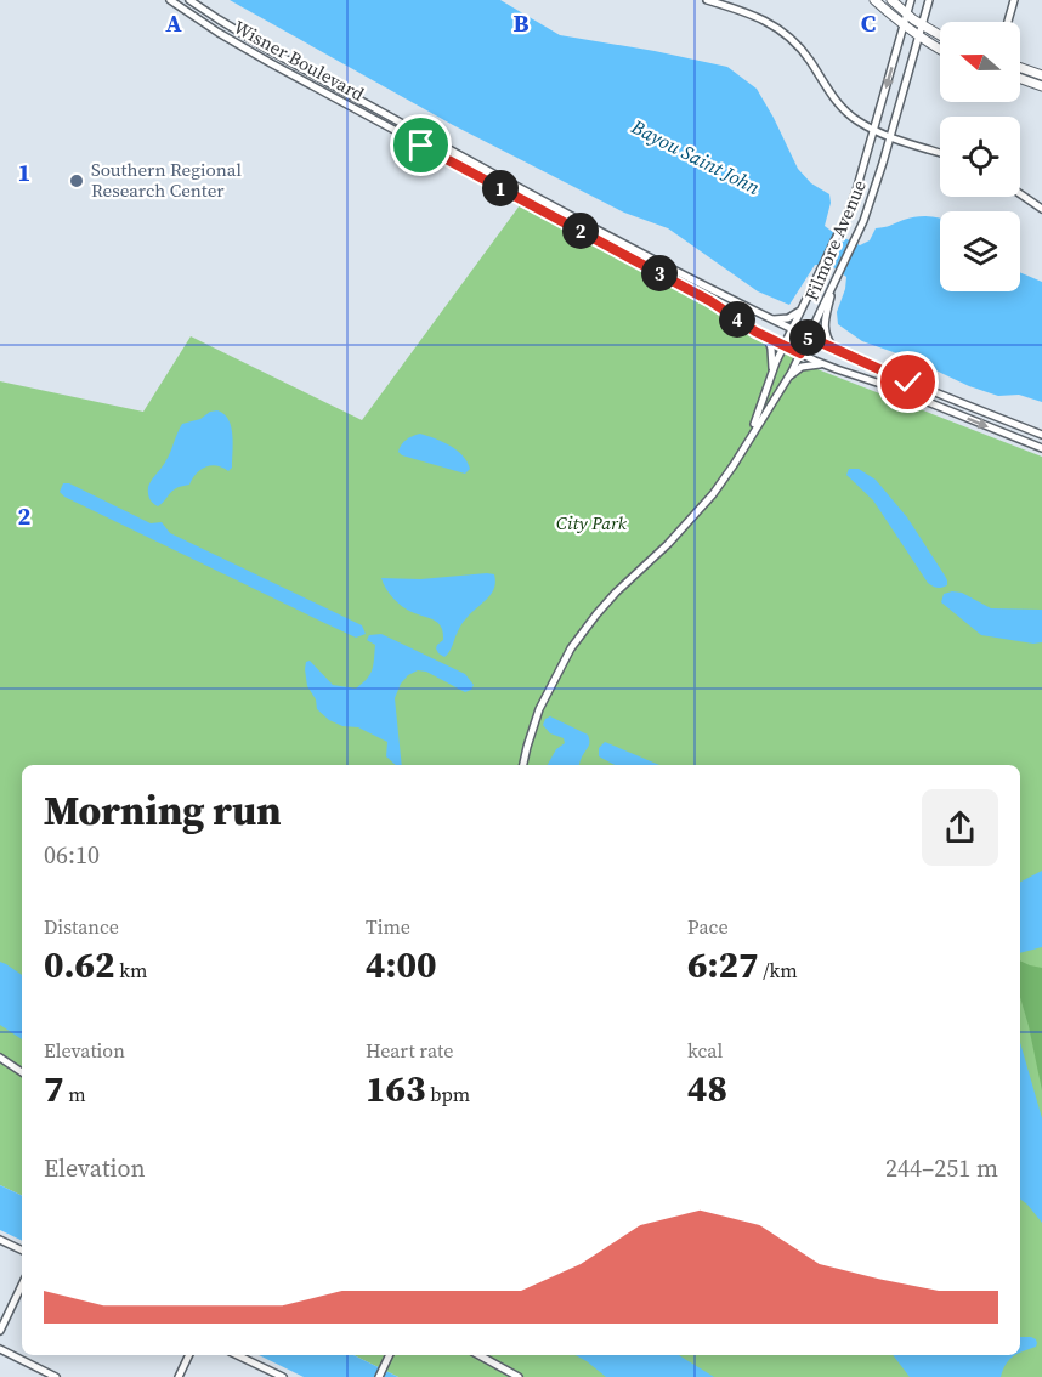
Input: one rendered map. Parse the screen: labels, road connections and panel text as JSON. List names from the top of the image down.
{
  "streets": {
    "street": ["Wisner Boulevard", "Filmore Avenue"]
  },
  "crossings": [
    ["Wisner Boulevard", "Filmore Avenue"]
  ],
  "water": ["Bayou Saint John"],
  "parks": ["City Park"],
  "places": ["Southern Regional Research Center"],
  "north": "left",
  "page": {
    "pins": [
      "1",
      "2",
      "3",
      "4",
      "5"
    ],
    "heading": ["Morning run", "06:10"],
    "stats": [
      ["Distance", "0.62 km"],
      ["Time", "4:00"],
      ["Pace", "6:27 /km"],
      ["Elevation", "7 m"],
      ["Heart rate", "163 bpm"],
      ["kcal", "48"]
    ],
    "chart": ["Elevation", "244–251 m"]
  },
  "grid": {
    "columns": ["A", "B", "C"],
    "rows": ["1", "2"]
  }
}
